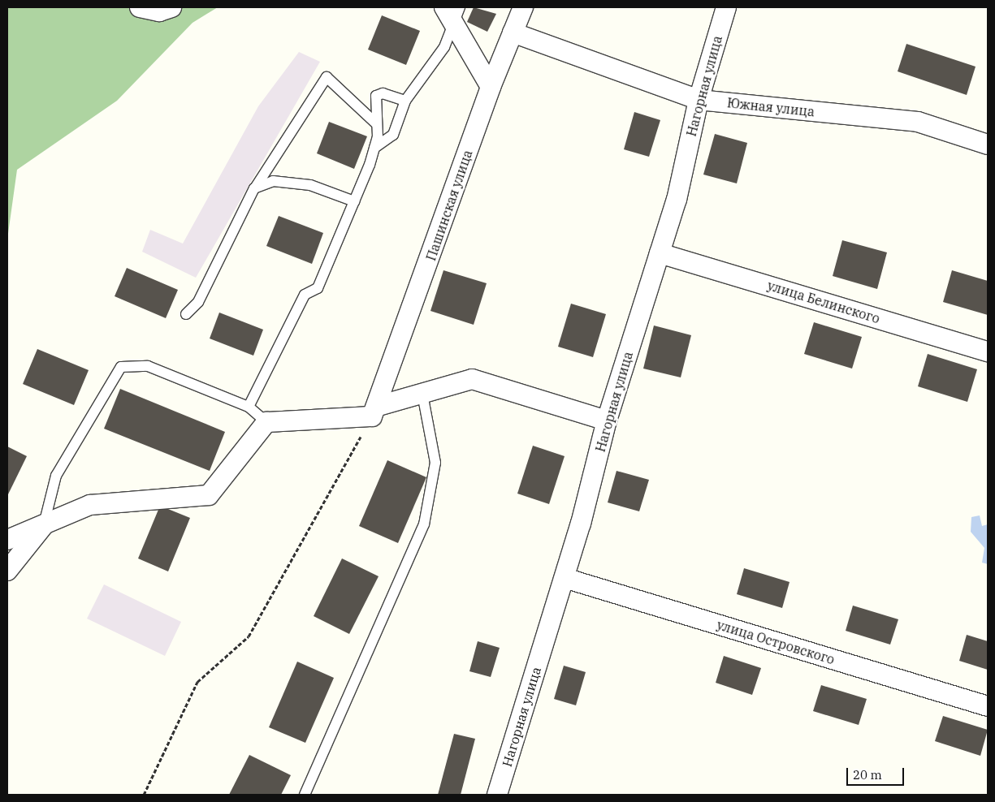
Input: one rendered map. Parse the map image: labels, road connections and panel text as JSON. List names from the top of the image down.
{
  "streets": {
    "street": [
      "Нагорная улица",
      "Южная улица",
      "Пашинская улица",
      "улица Белинского",
      "улица Островского"
    ]
  },
  "crossings": [
    ["Нагорная улица", "Южная улица"],
    ["Нагорная улица", "улица Белинского"],
    ["Нагорная улица", "улица Островского"],
    ["Южная улица", "Пашинская улица"]
  ],
  "scale_bar": "20 m"
}
